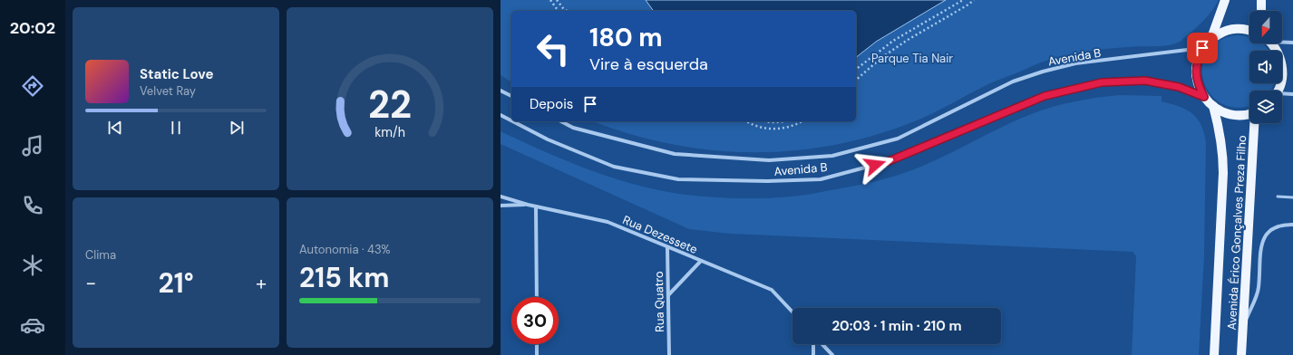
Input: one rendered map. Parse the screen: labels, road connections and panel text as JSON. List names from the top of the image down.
{
  "streets": {
    "main road": ["Avenida Érico Gonçalves Preza Filho"],
    "street": ["Avenida B", "Rua Dezessete", "Rua Quatro"]
  },
  "crossings": [
    ["Avenida B", "Avenida Érico Gonçalves Preza Filho"],
    ["Rua Dezessete", "Rua Quatro"]
  ],
  "parks": ["Parque Tia Nair"],
  "north": "bottom",
  "page": {
    "tabs": "20:02",
    "turn": ["180 m", "Vire à esquerda"],
    "song": ["Static Love", "Velvet Ray"],
    "then": "Depois",
    "tile": [
      "Clima",
      ["Autonomia · 43%", "215 km"]
    ],
    "heat": ["−", "21°", "+"],
    "limit": "30",
    "trip": "20:03 · 1 min · 210 m",
    "gauge": ["22", "km/h"]
  }
}
